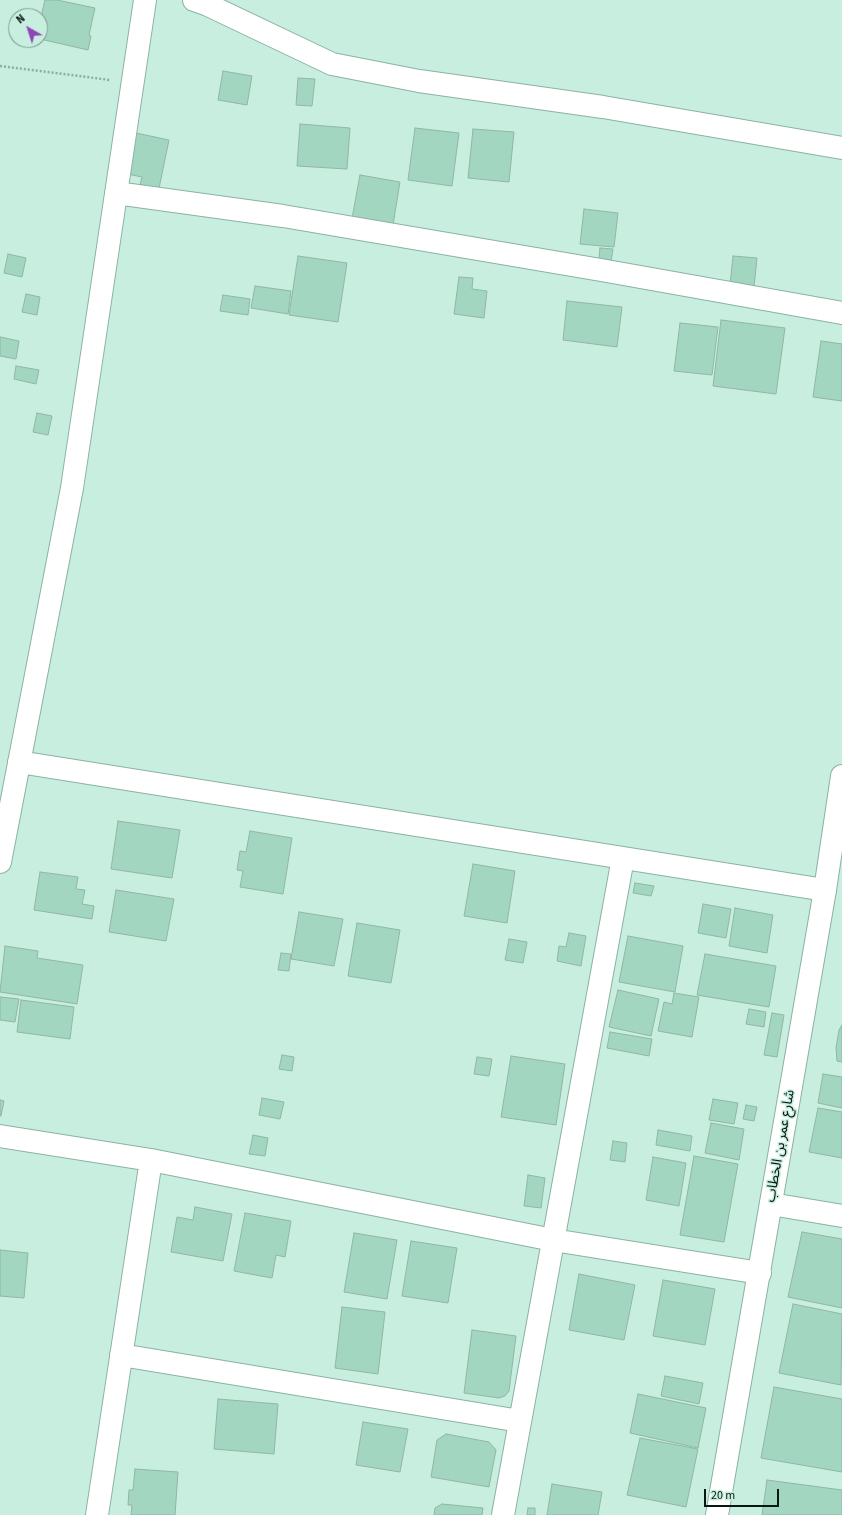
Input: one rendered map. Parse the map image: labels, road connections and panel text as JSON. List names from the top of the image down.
{
  "streets": {
    "street": ["شارع عمر بن الخطاب"]
  },
  "scale_bar": "20 m",
  "north": "top left"
}
